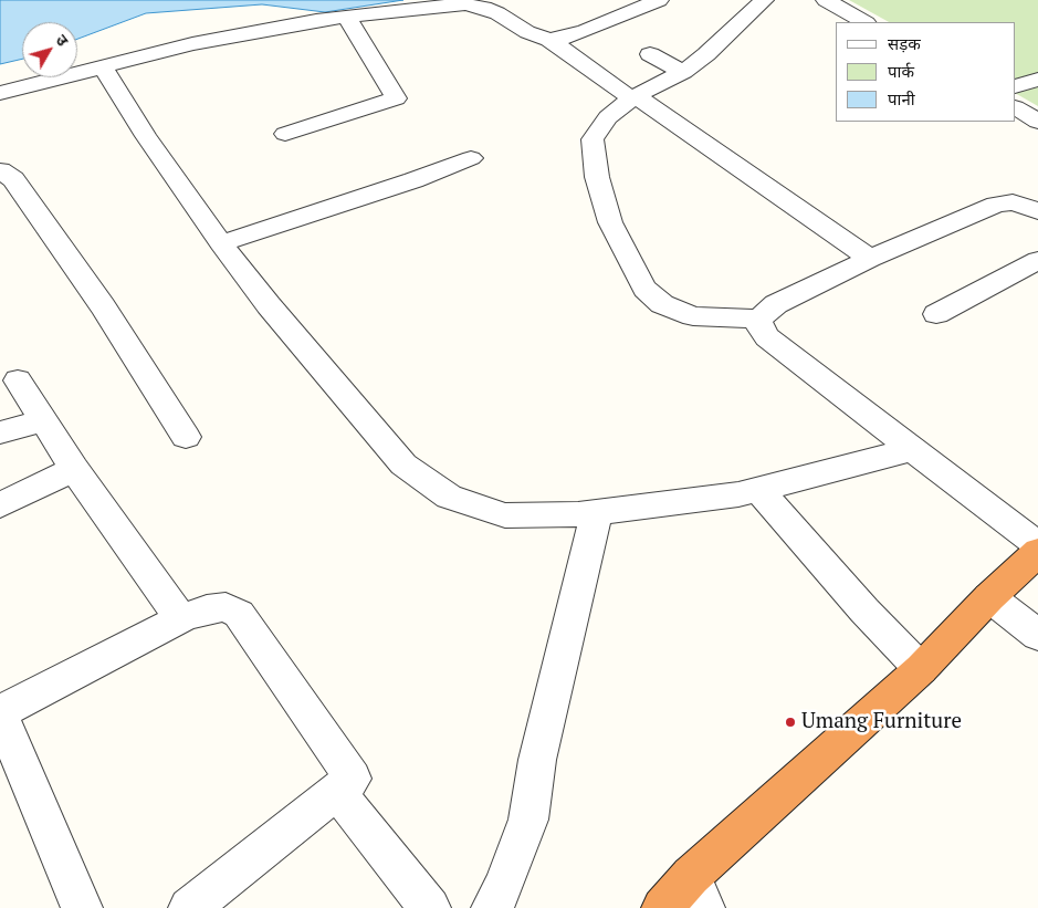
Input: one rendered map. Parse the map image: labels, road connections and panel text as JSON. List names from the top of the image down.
{
  "places": ["Umang Furniture"],
  "legend": ["सड़क", "पार्क", "पानी"],
  "north": "top right"
}
